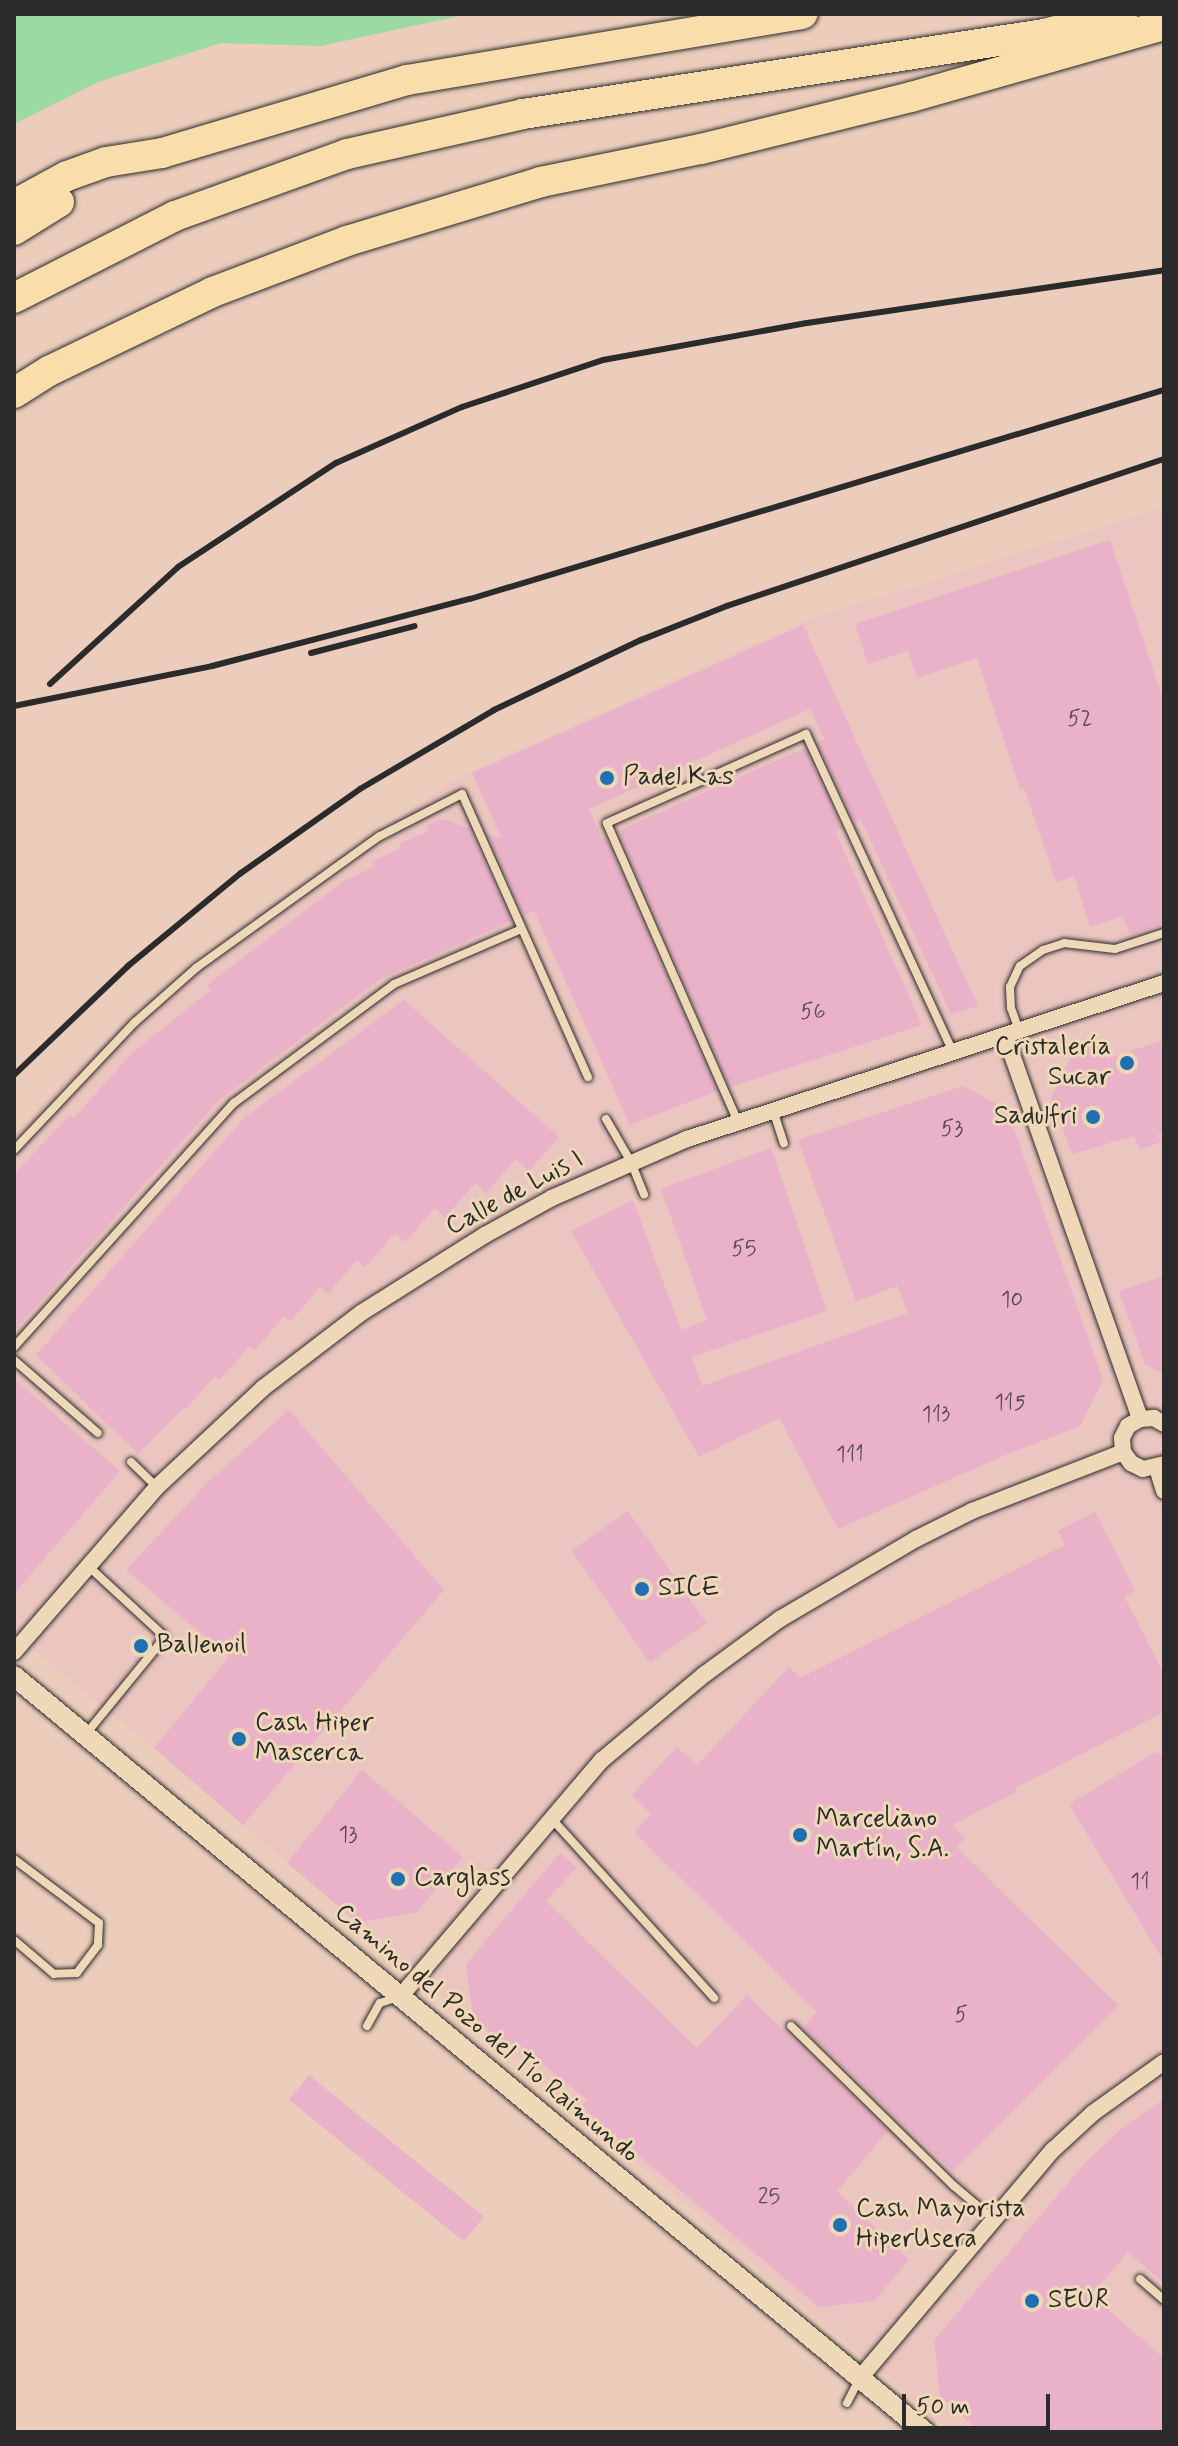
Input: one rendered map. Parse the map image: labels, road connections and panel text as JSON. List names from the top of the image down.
{
  "streets": {
    "street": ["Calle de Luis I", "Camino del Pozo del Tío Raimundo"]
  },
  "places": [
    "Padel Kas",
    "Cristalería Sucar",
    "Sadulfri",
    "SICE",
    "Ballenoil",
    "Cash Hiper Mascerca",
    "Marceliano Martín, S.A.",
    "Carglass",
    "Cash Mayorista HiperUsera",
    "SEUR"
  ],
  "house_numbers": [
    "52",
    "56",
    "53",
    "55",
    "10",
    "115",
    "113",
    "111",
    "13",
    "11",
    "5",
    "25"
  ],
  "scale_bar": "50 m"
}
